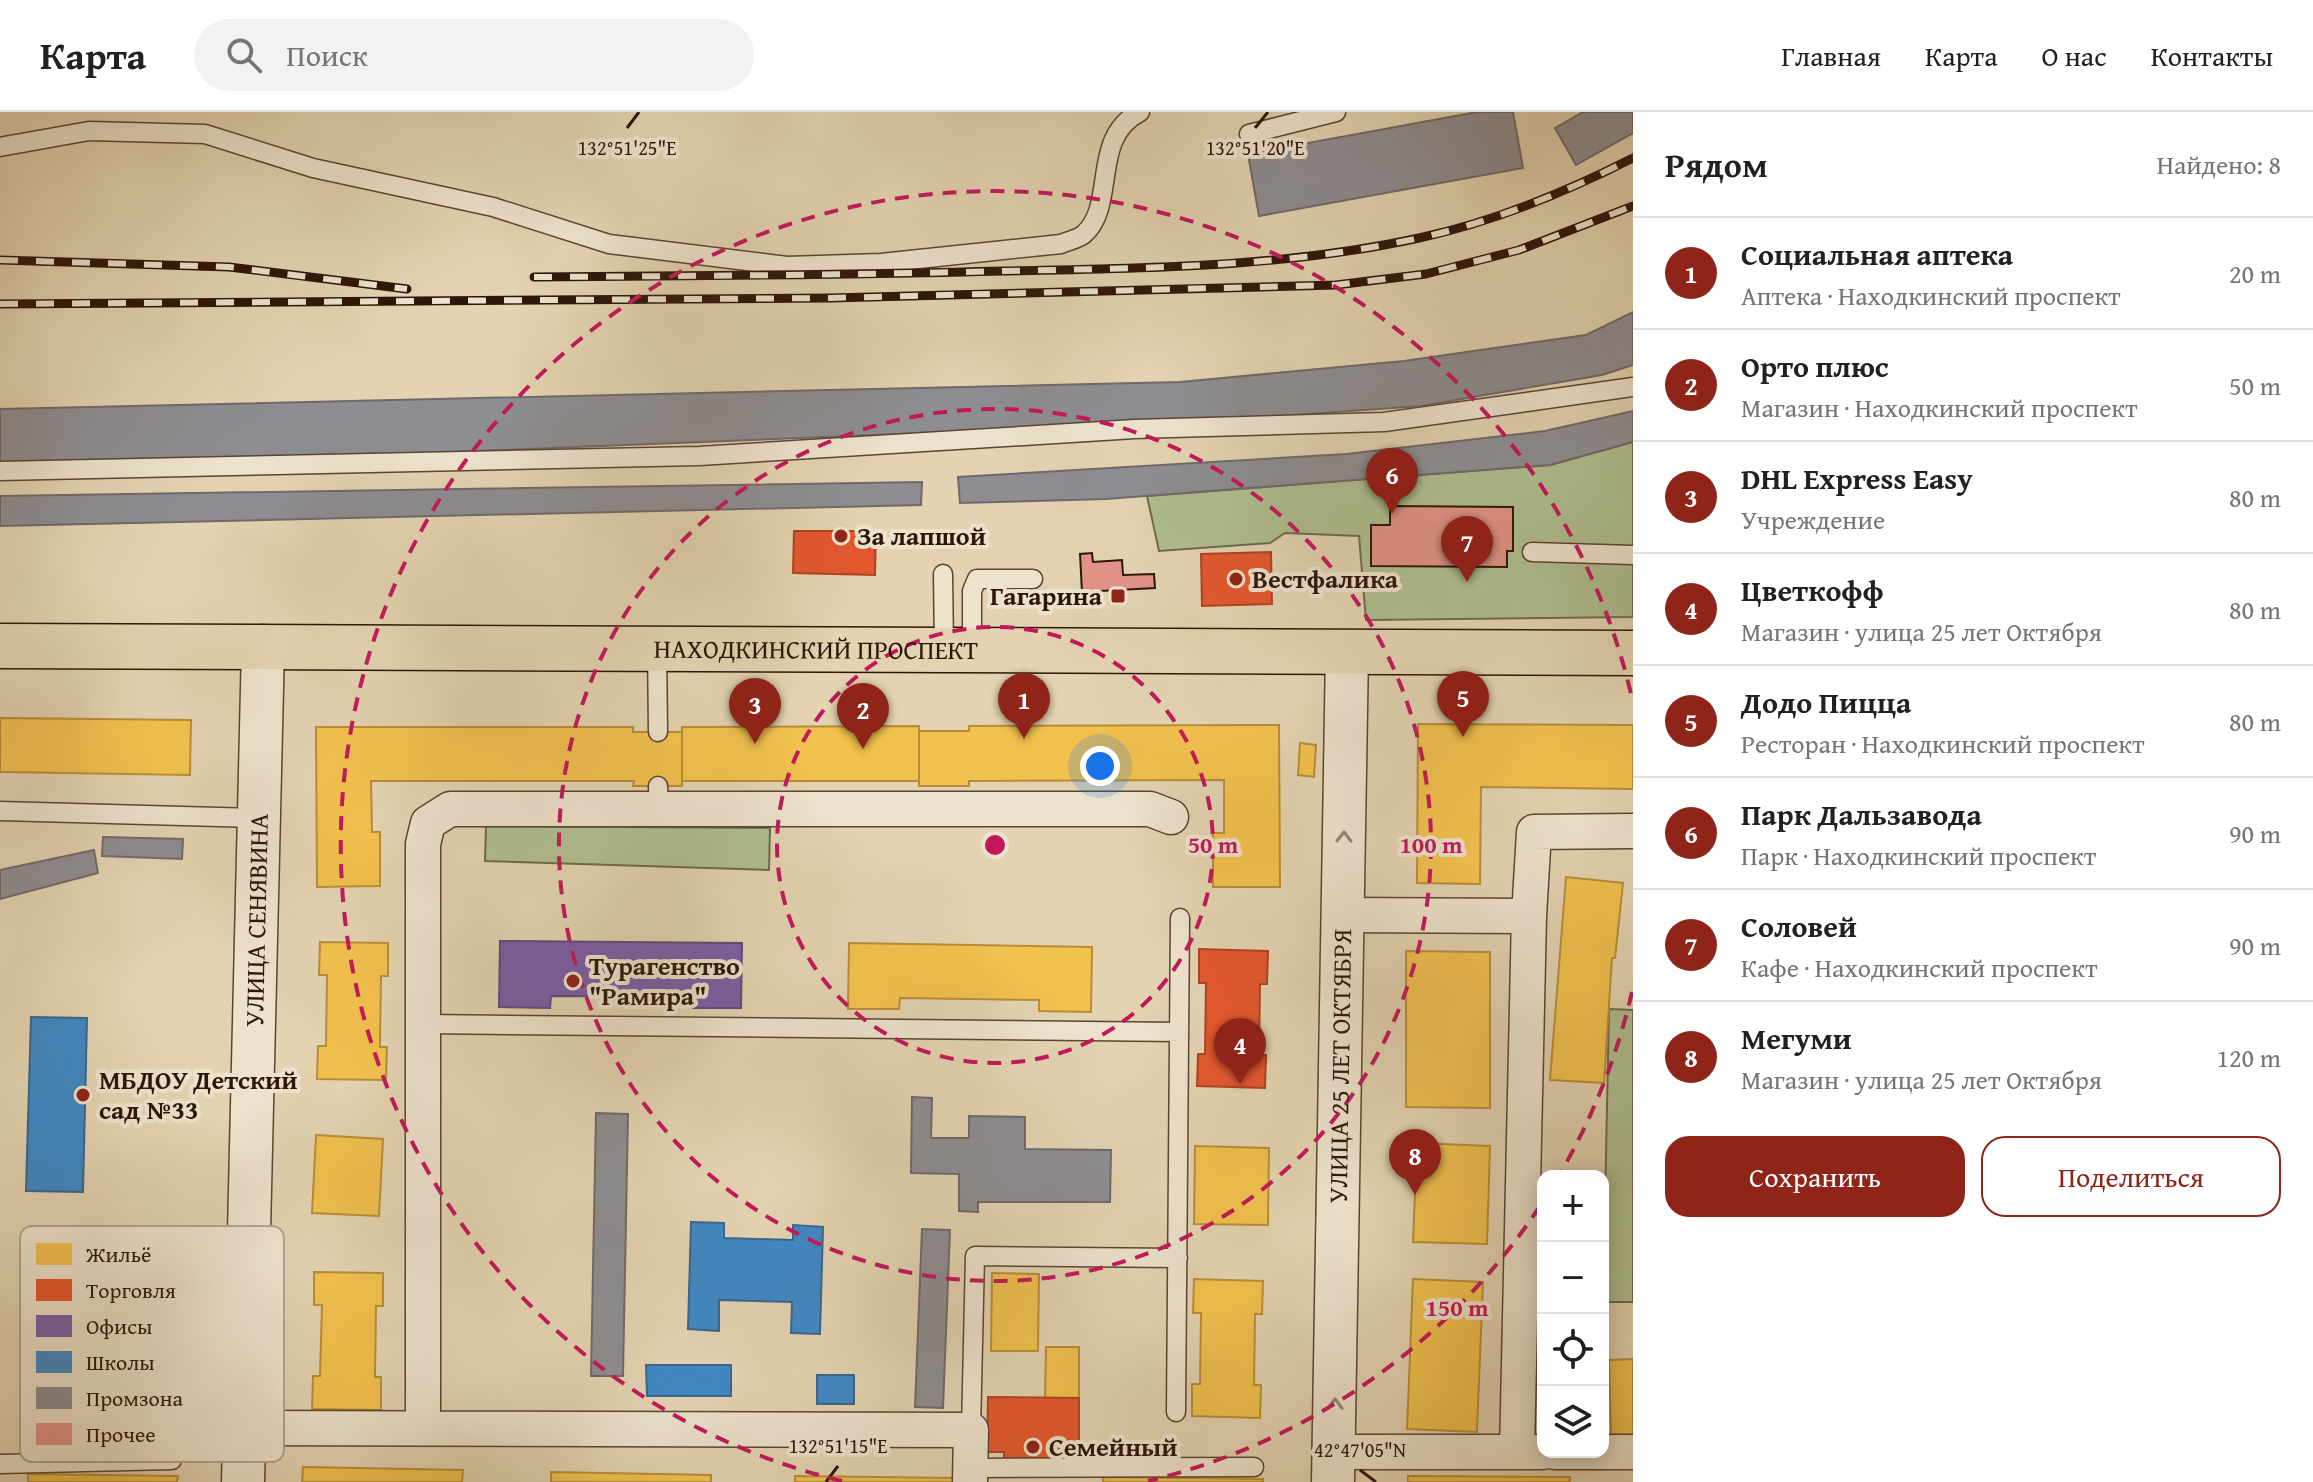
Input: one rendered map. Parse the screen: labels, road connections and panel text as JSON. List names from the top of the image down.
{
  "streets": {
    "main road": ["НАХОДКИНСКИЙ ПРОСПЕКТ"],
    "street": ["УЛИЦА СЕНЯВИНА", "УЛИЦА 25 ЛЕТ ОКТЯБРЯ"]
  },
  "crossings": [
    ["НАХОДКИНСКИЙ ПРОСПЕКТ", "УЛИЦА СЕНЯВИНА"],
    ["НАХОДКИНСКИЙ ПРОСПЕКТ", "УЛИЦА 25 ЛЕТ ОКТЯБРЯ"]
  ],
  "places": {
    "other": [
      "За лапшой",
      "Вестфалика",
      "Турагенство \"Рамира\"",
      "МБДОУ Детский сад №33",
      "Семейный"
    ],
    "transit": ["Гагарина"]
  },
  "legend": [
    "Жильё",
    "Торговля",
    "Офисы",
    "Школы",
    "Промзона",
    "Прочее"
  ],
  "page": {
    "header": "Карта",
    "search": "Поиск",
    "nav": [
      "Главная",
      "Карта",
      "О нас",
      "Контакты"
    ],
    "heading": ["Рядом", "Найдено: 8"],
    "list": [
      {
        "mark": "1",
        "name": "Социальная аптека",
        "note": "Аптека · Находкинский проспект",
        "value": "20 m"
      },
      {
        "mark": "2",
        "name": "Орто плюс",
        "note": "Магазин · Находкинский проспект",
        "value": "50 m"
      },
      {
        "mark": "3",
        "name": "DHL Express Easy",
        "note": "Учреждение",
        "value": "80 m"
      },
      {
        "mark": "4",
        "name": "Цветкофф",
        "note": "Магазин · улица 25 лет Октября",
        "value": "80 m"
      },
      {
        "mark": "5",
        "name": "Додо Пицца",
        "note": "Ресторан · Находкинский проспект",
        "value": "80 m"
      },
      {
        "mark": "6",
        "name": "Парк Дальзавода",
        "note": "Парк · Находкинский проспект",
        "value": "90 m"
      },
      {
        "mark": "7",
        "name": "Соловей",
        "note": "Кафе · Находкинский проспект",
        "value": "90 m"
      },
      {
        "mark": "8",
        "name": "Мегуми",
        "note": "Магазин · улица 25 лет Октября",
        "value": "120 m"
      }
    ],
    "pins": [
      "6",
      "7",
      "5",
      "1",
      "3",
      "2",
      "4",
      "8"
    ],
    "buttons": ["Сохранить", "Поделиться"],
    "map_buttons": ["+", "−"]
  },
  "coordinates": [
    "132°51'25\"E",
    "132°51'20\"E",
    "132°51'15\"E",
    "42°47'05\"N"
  ],
  "rings": ["50 m", "100 m", "150 m"]
}
